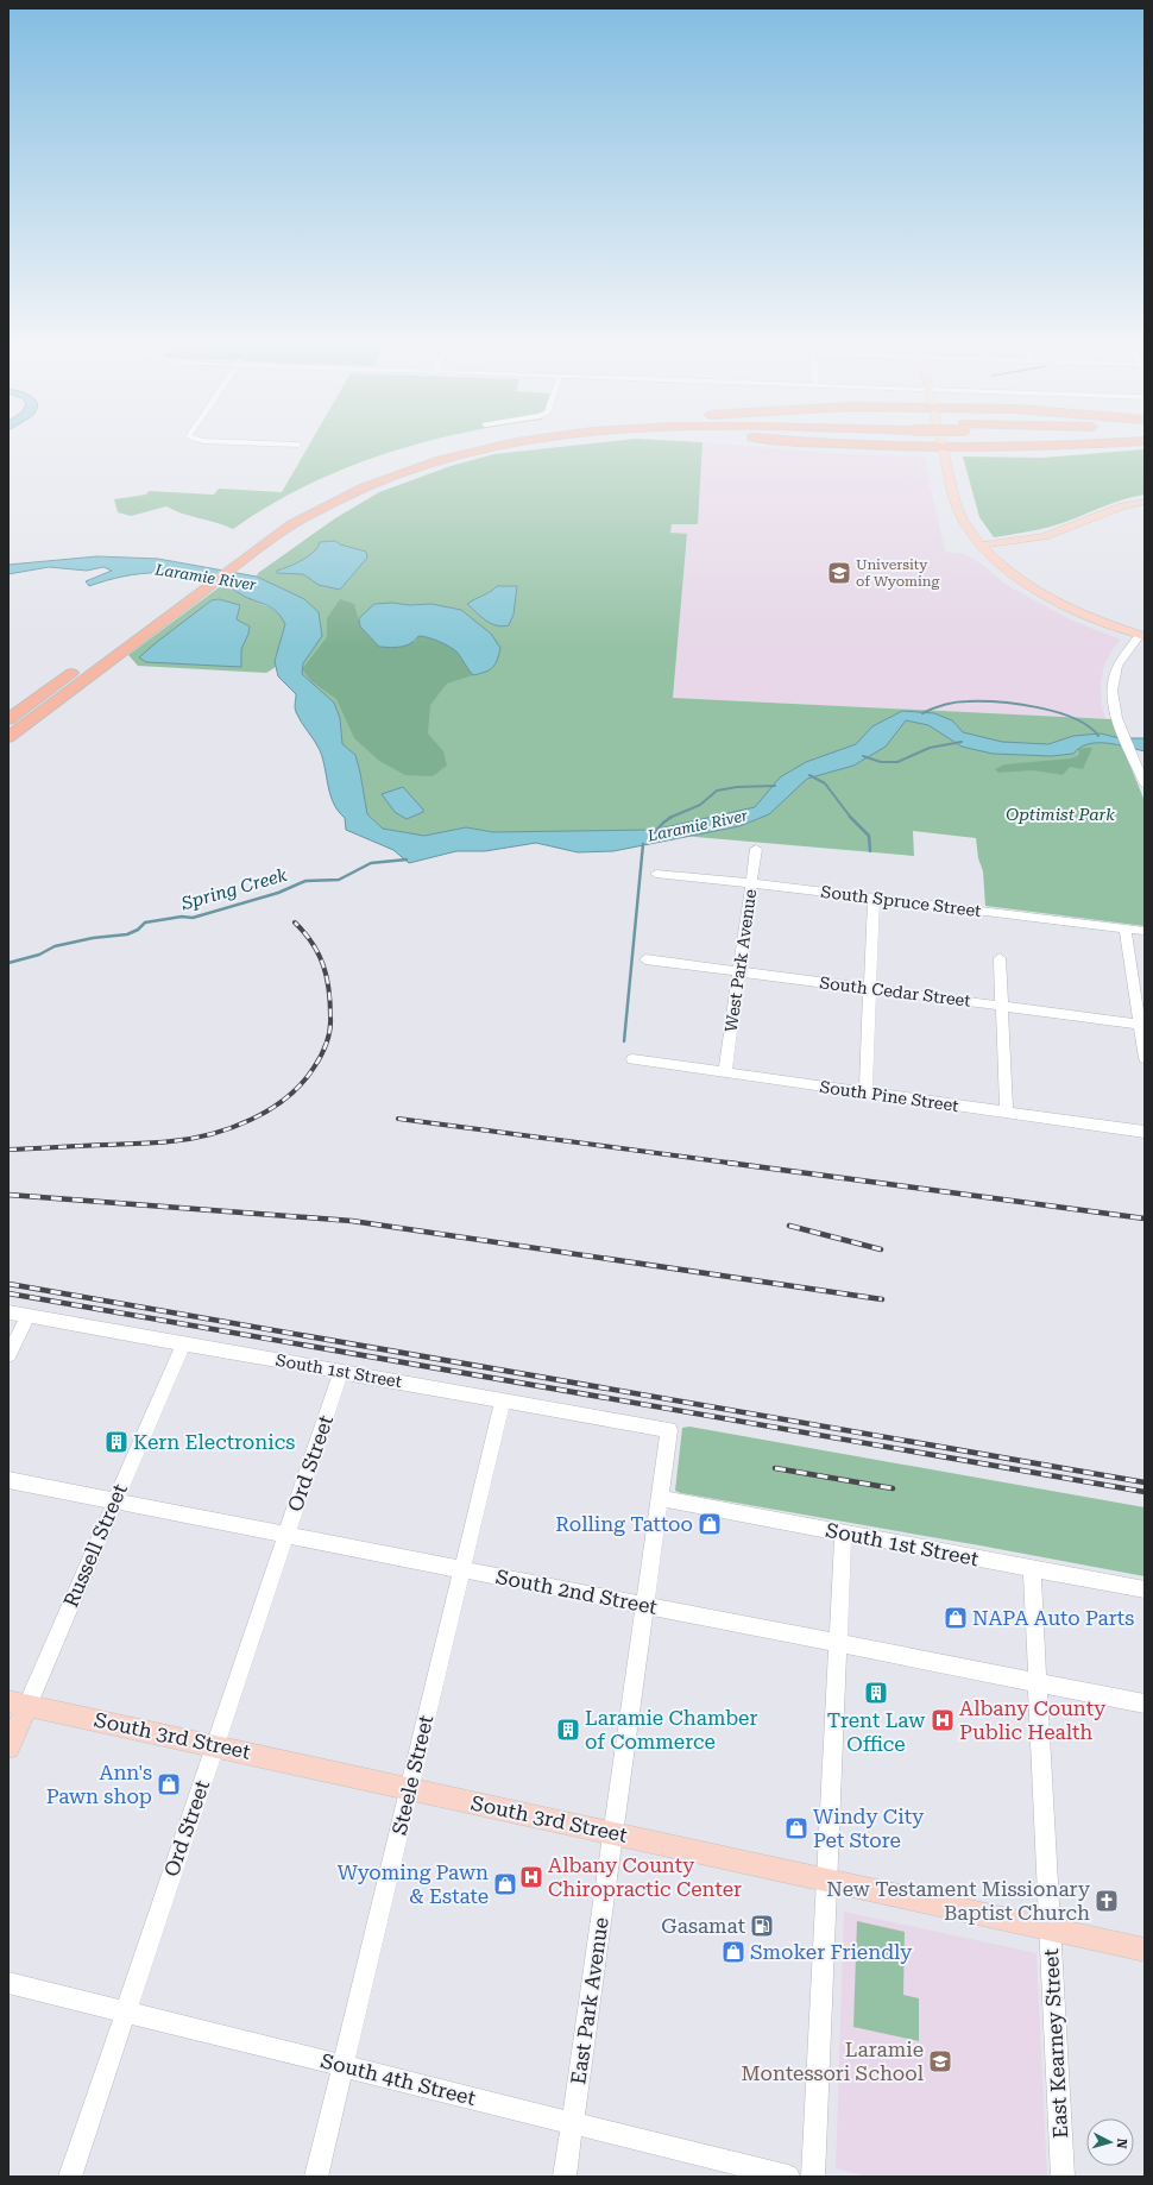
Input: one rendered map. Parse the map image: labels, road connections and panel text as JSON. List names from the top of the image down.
{
  "streets": {
    "main road": ["Russell Street", "South 3rd Street"],
    "street": [
      "South Spruce Street",
      "West Park Avenue",
      "South Cedar Street",
      "South Pine Street",
      "South 1st Street",
      "Ord Street",
      "South 2nd Street",
      "Steele Street",
      "East Park Avenue",
      "East Kearney Street",
      "South 4th Street"
    ]
  },
  "crossings": [
    ["South Spruce Street", "West Park Avenue"],
    ["West Park Avenue", "South Cedar Street"],
    ["West Park Avenue", "South Pine Street"],
    ["South 1st Street", "Ord Street"],
    ["South 1st Street", "Russell Street"],
    ["South 1st Street", "Steele Street"],
    ["South 1st Street", "East Park Avenue"],
    ["South 1st Street", "East Kearney Street"],
    ["Ord Street", "South 2nd Street"],
    ["Ord Street", "South 3rd Street"],
    ["Ord Street", "South 4th Street"],
    ["Russell Street", "South 2nd Street"],
    ["Russell Street", "South 3rd Street"],
    ["South 2nd Street", "Steele Street"],
    ["South 2nd Street", "East Park Avenue"],
    ["South 2nd Street", "East Kearney Street"],
    ["South 3rd Street", "Steele Street"],
    ["South 3rd Street", "East Park Avenue"],
    ["South 3rd Street", "East Kearney Street"],
    ["Steele Street", "South 4th Street"],
    ["East Park Avenue", "South 4th Street"]
  ],
  "water": ["Laramie River", "Spring Creek"],
  "parks": ["Optimist Park"],
  "places": {
    "school or university": ["University of Wyoming", "Laramie Montessori School"],
    "building": ["Kern Electronics", "Trent Law Office", "Laramie Chamber of Commerce"],
    "shop": [
      "Rolling Tattoo",
      "NAPA Auto Parts",
      "Ann's Pawn shop",
      "Windy City Pet Store",
      "Wyoming Pawn & Estate",
      "Smoker Friendly"
    ],
    "hospital": ["Albany County Public Health", "Albany County Chiropractic Center"],
    "church": ["New Testament Missionary Baptist Church"],
    "fuel station": ["Gasamat"]
  },
  "north": "right"
}
